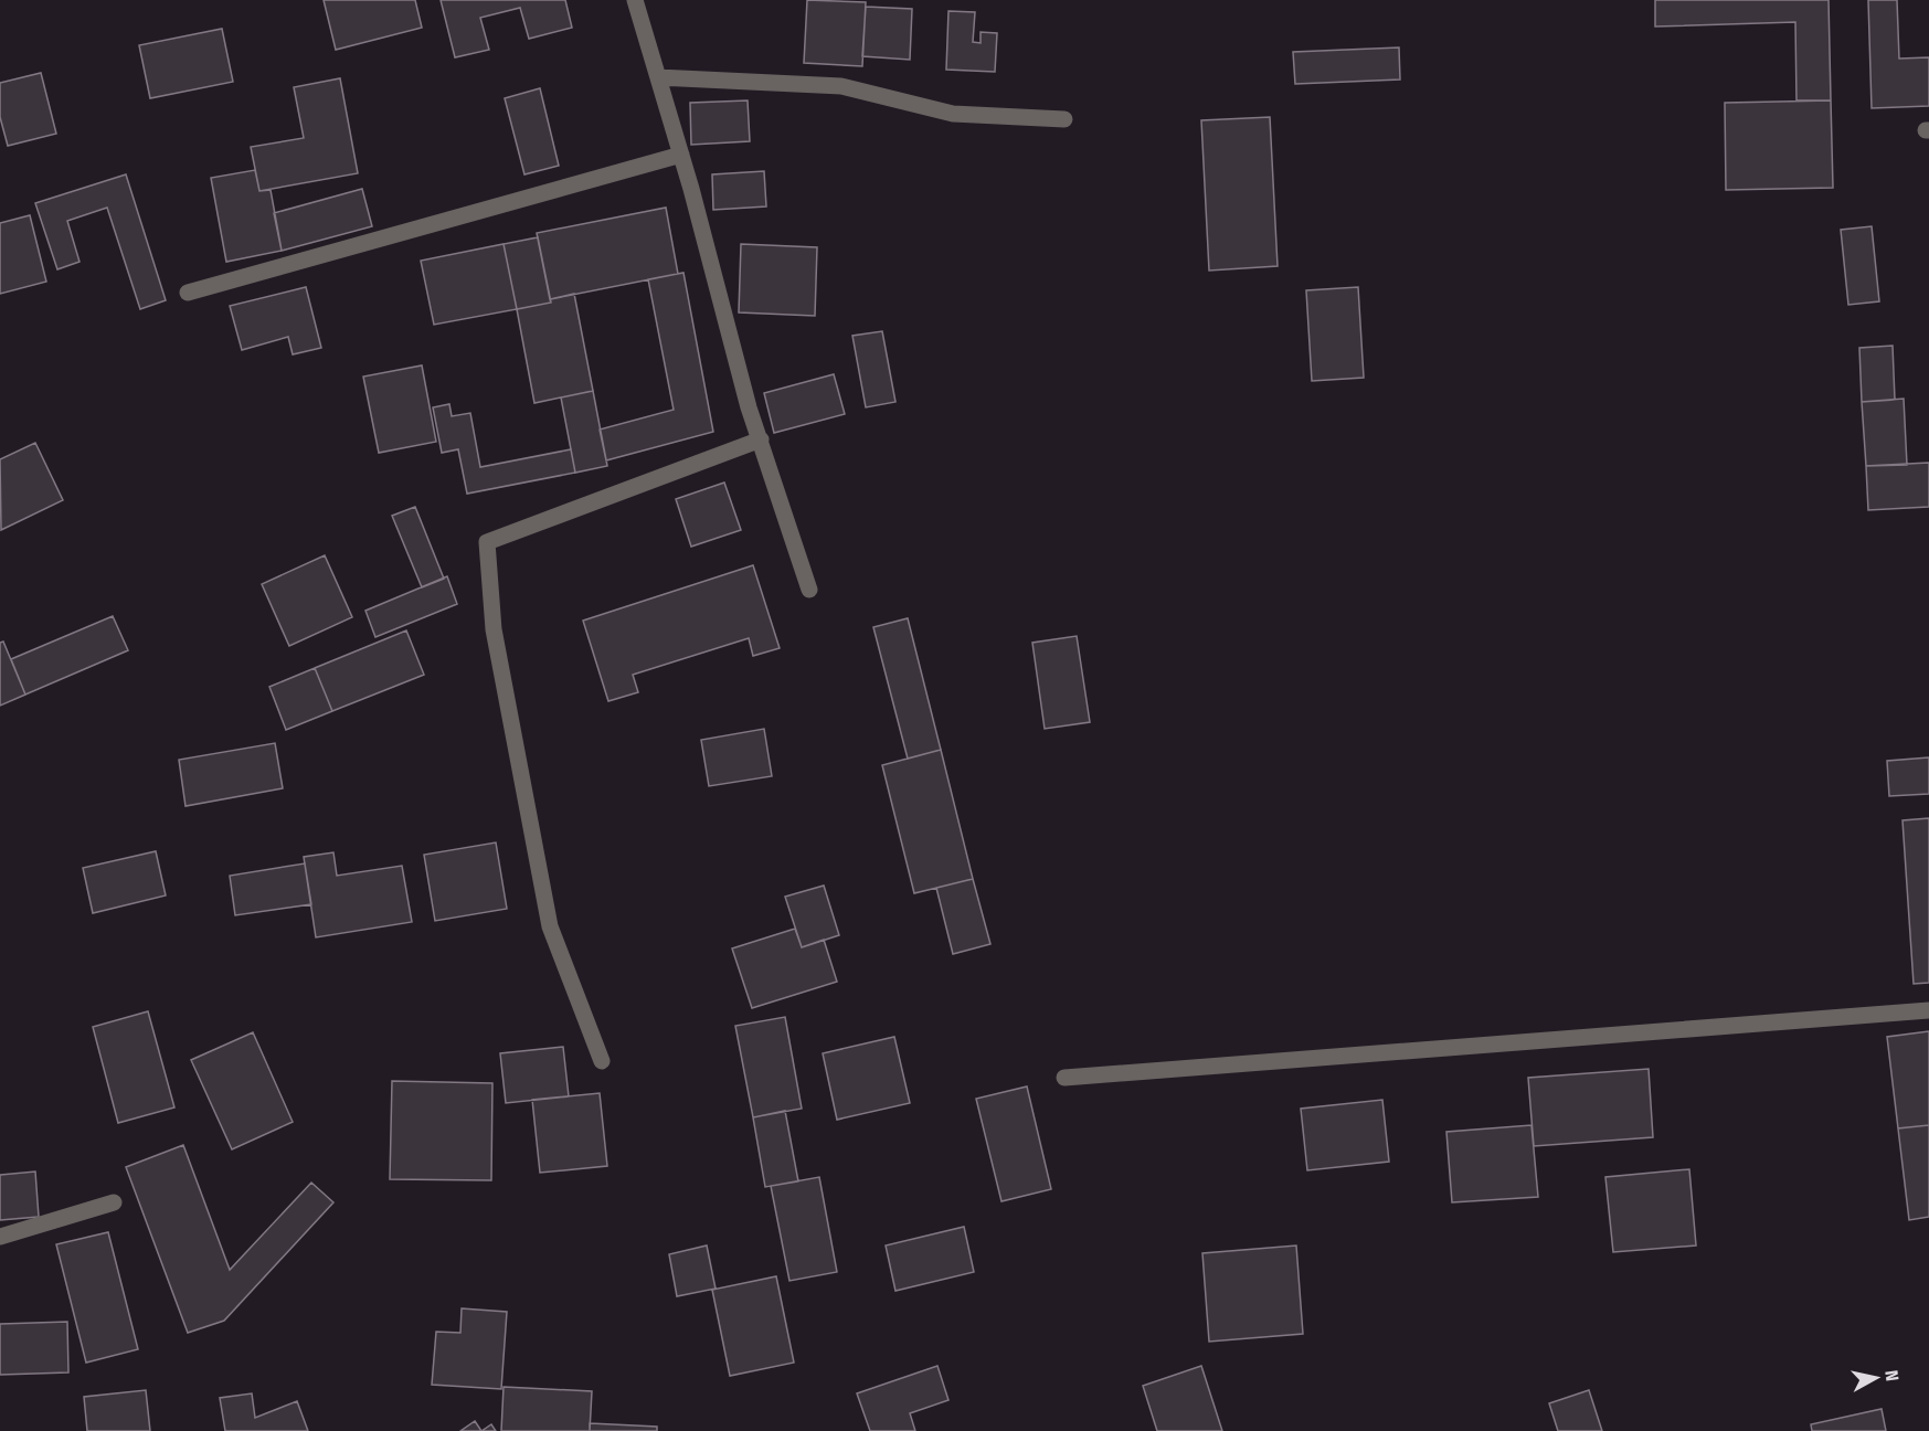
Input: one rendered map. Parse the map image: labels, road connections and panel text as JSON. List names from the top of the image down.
{
  "north": "right"
}
